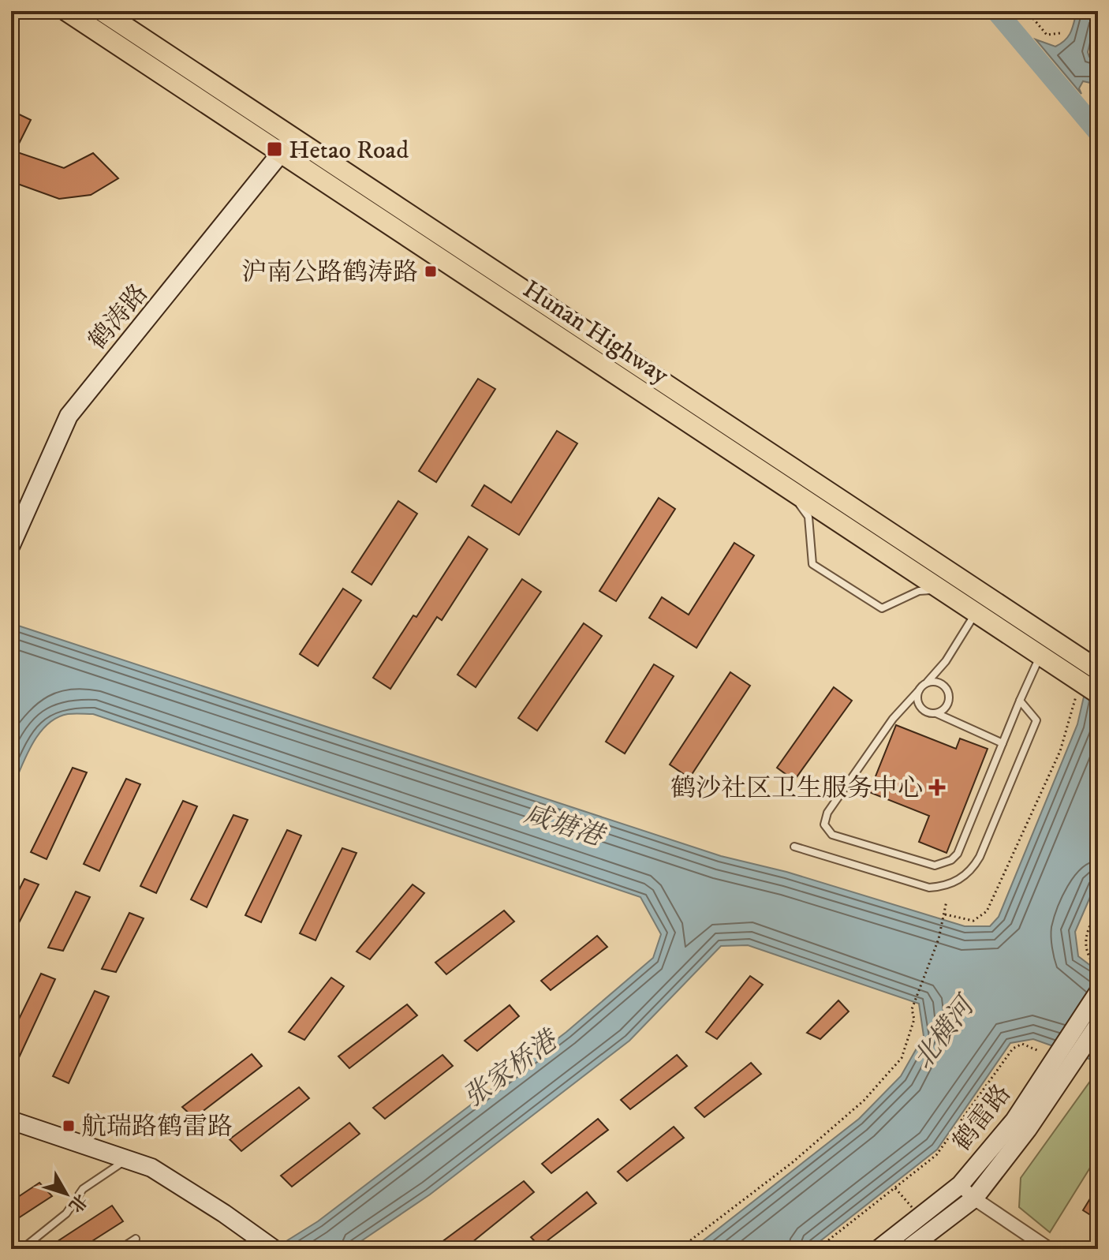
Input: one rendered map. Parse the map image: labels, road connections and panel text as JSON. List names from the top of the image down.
{
  "streets": {
    "main road": ["Hunan Highway"],
    "street": ["鹤涛路", "鹤雷路"]
  },
  "crossings": [
    ["鹤涛路", "Hunan Highway"]
  ],
  "water": ["咸塘港", "北横河", "张家桥港"],
  "places": {
    "transit": ["Hetao Road", "沪南公路鹤涛路", "航瑞路鹤雷路"],
    "health": ["鹤沙社区卫生服务中心"]
  },
  "north": "bottom right"
}
